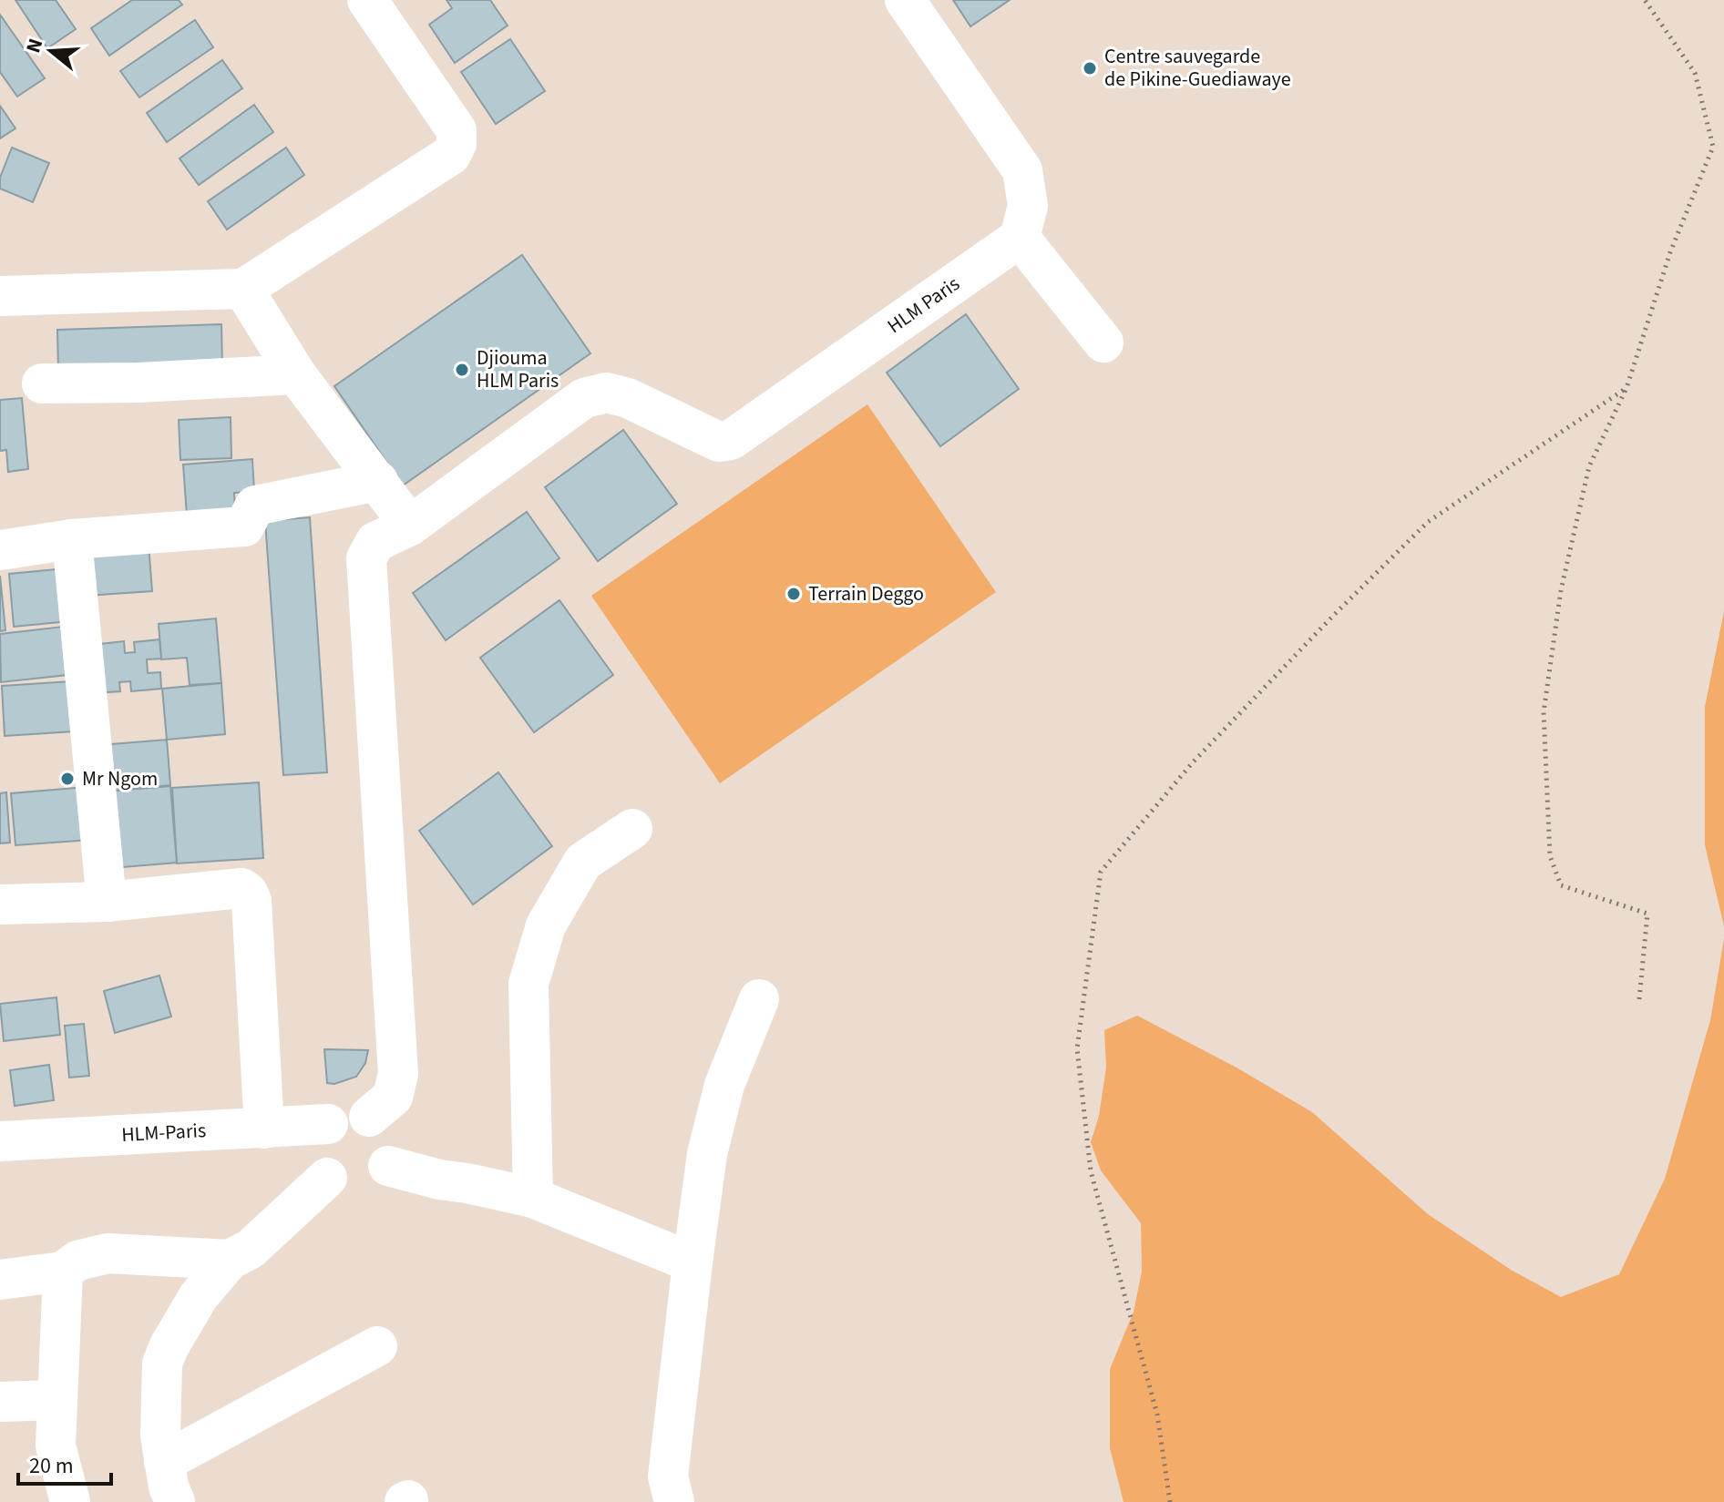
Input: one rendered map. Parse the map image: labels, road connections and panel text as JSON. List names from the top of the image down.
{
  "streets": {
    "street": ["HLM Paris", "HLM-Paris"]
  },
  "places": [
    "Centre sauvegarde de Pikine-Guediawaye",
    "Djiouma HLM Paris",
    "Terrain Deggo",
    "Mr Ngom"
  ],
  "scale_bar": "20 m",
  "north": "left"
}
